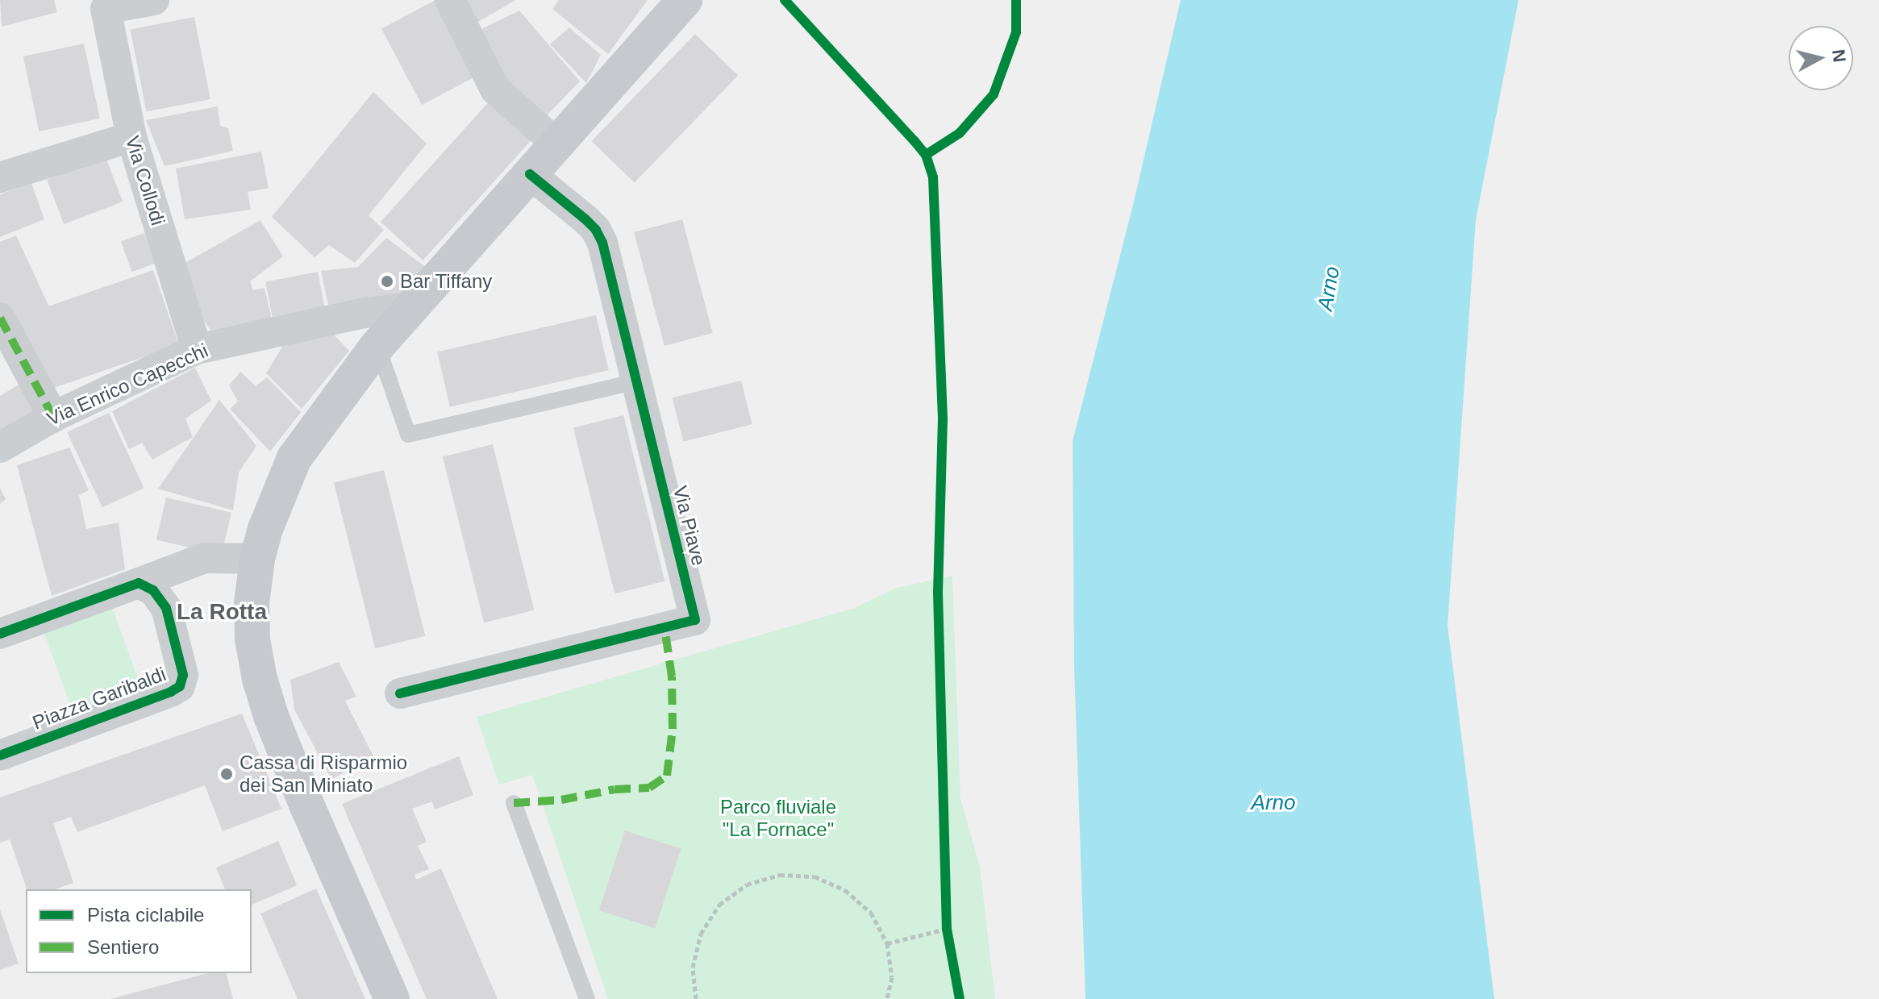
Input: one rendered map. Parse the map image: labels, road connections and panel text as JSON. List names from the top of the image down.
{
  "streets": {
    "street": [
      "Via Collodi",
      "Via Enrico Capecchi",
      "Via Piave",
      "Piazza Garibaldi"
    ]
  },
  "crossings": [
    ["Via Collodi", "Via Enrico Capecchi"]
  ],
  "districts": ["La Rotta"],
  "water": ["Arno"],
  "parks": ["Parco fluviale \"La Fornace\""],
  "places": ["Bar Tiffany", "Cassa di Risparmio dei San Miniato"],
  "legend": ["Pista ciclabile", "Sentiero"],
  "north": "right"
}
